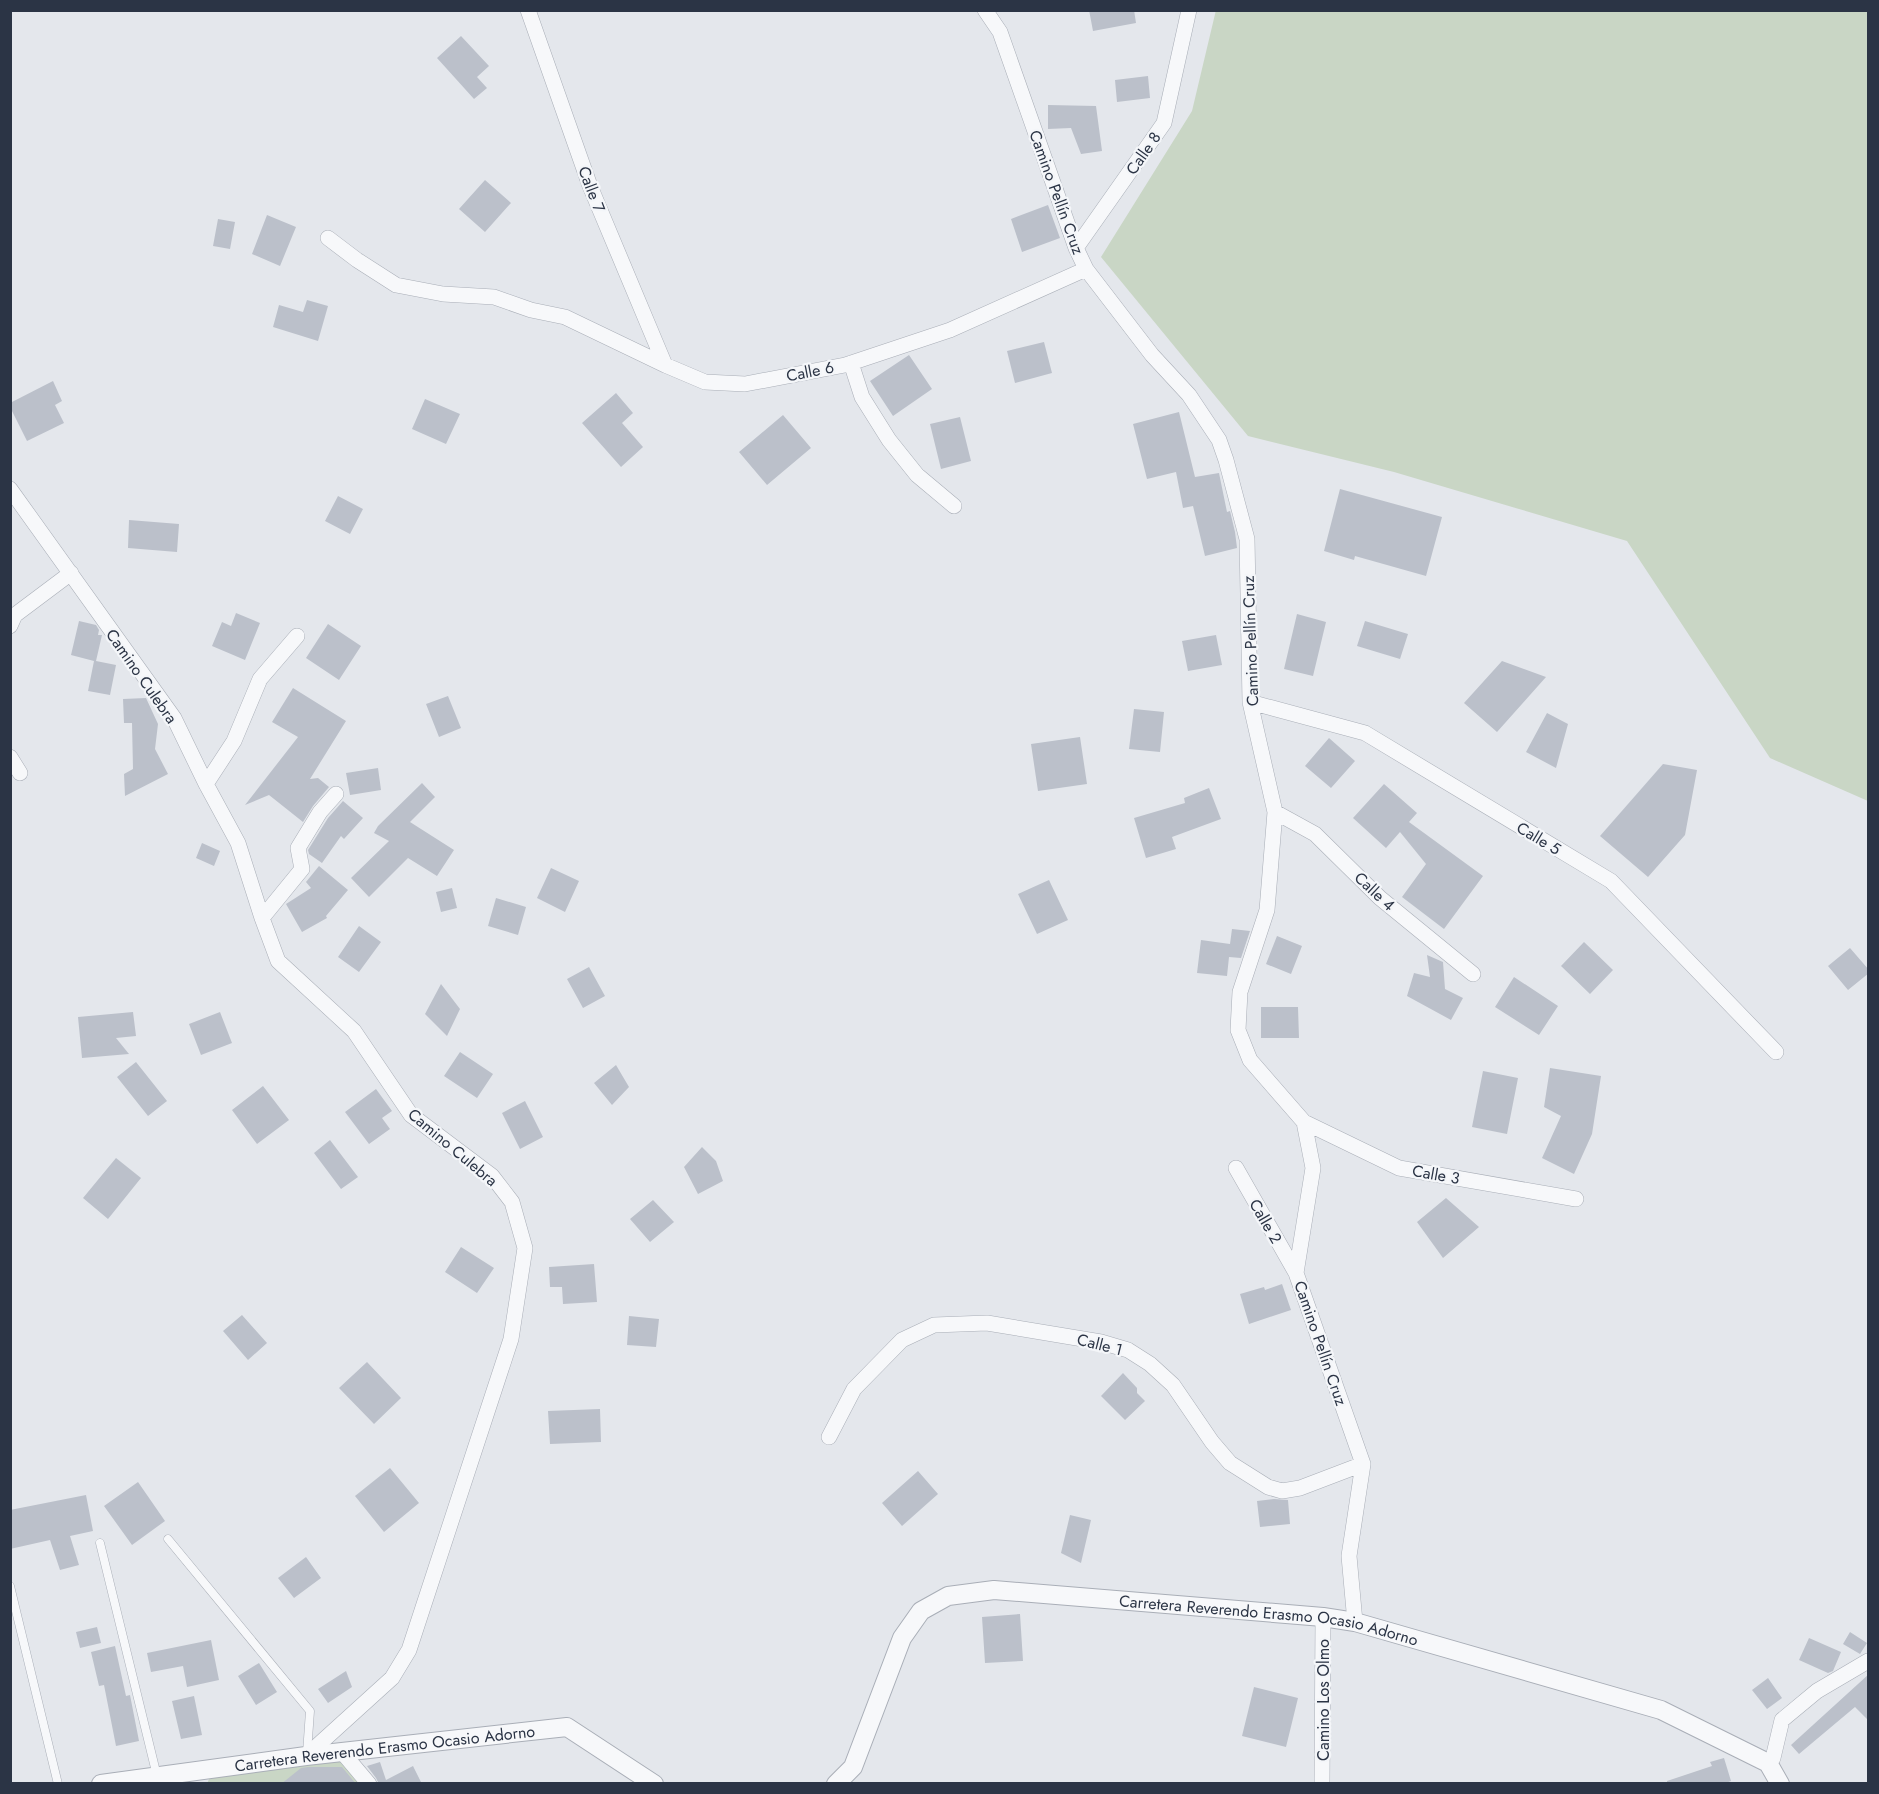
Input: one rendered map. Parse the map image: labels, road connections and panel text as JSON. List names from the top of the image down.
{
  "streets": {
    "street": [
      "Calle 8",
      "Calle 7",
      "Camino Pellín Cruz",
      "Calle 6",
      "Camino Culebra",
      "Calle 5",
      "Calle 4",
      "Calle 3",
      "Calle 2",
      "Calle 1",
      "Carretera Reverendo Erasmo Ocasio Adorno",
      "Camino Los Olmo"
    ]
  },
  "crossings": [
    ["Calle 8", "Camino Pellín Cruz"],
    ["Calle 7", "Calle 6"],
    ["Camino Pellín Cruz", "Calle 6"],
    ["Camino Pellín Cruz", "Calle 5"],
    ["Camino Pellín Cruz", "Calle 4"],
    ["Camino Pellín Cruz", "Calle 3"],
    ["Camino Pellín Cruz", "Calle 2"],
    ["Camino Pellín Cruz", "Calle 1"],
    ["Camino Pellín Cruz", "Carretera Reverendo Erasmo Ocasio Adorno"],
    ["Camino Culebra", "Carretera Reverendo Erasmo Ocasio Adorno"],
    ["Carretera Reverendo Erasmo Ocasio Adorno", "Camino Los Olmo"]
  ]
}
